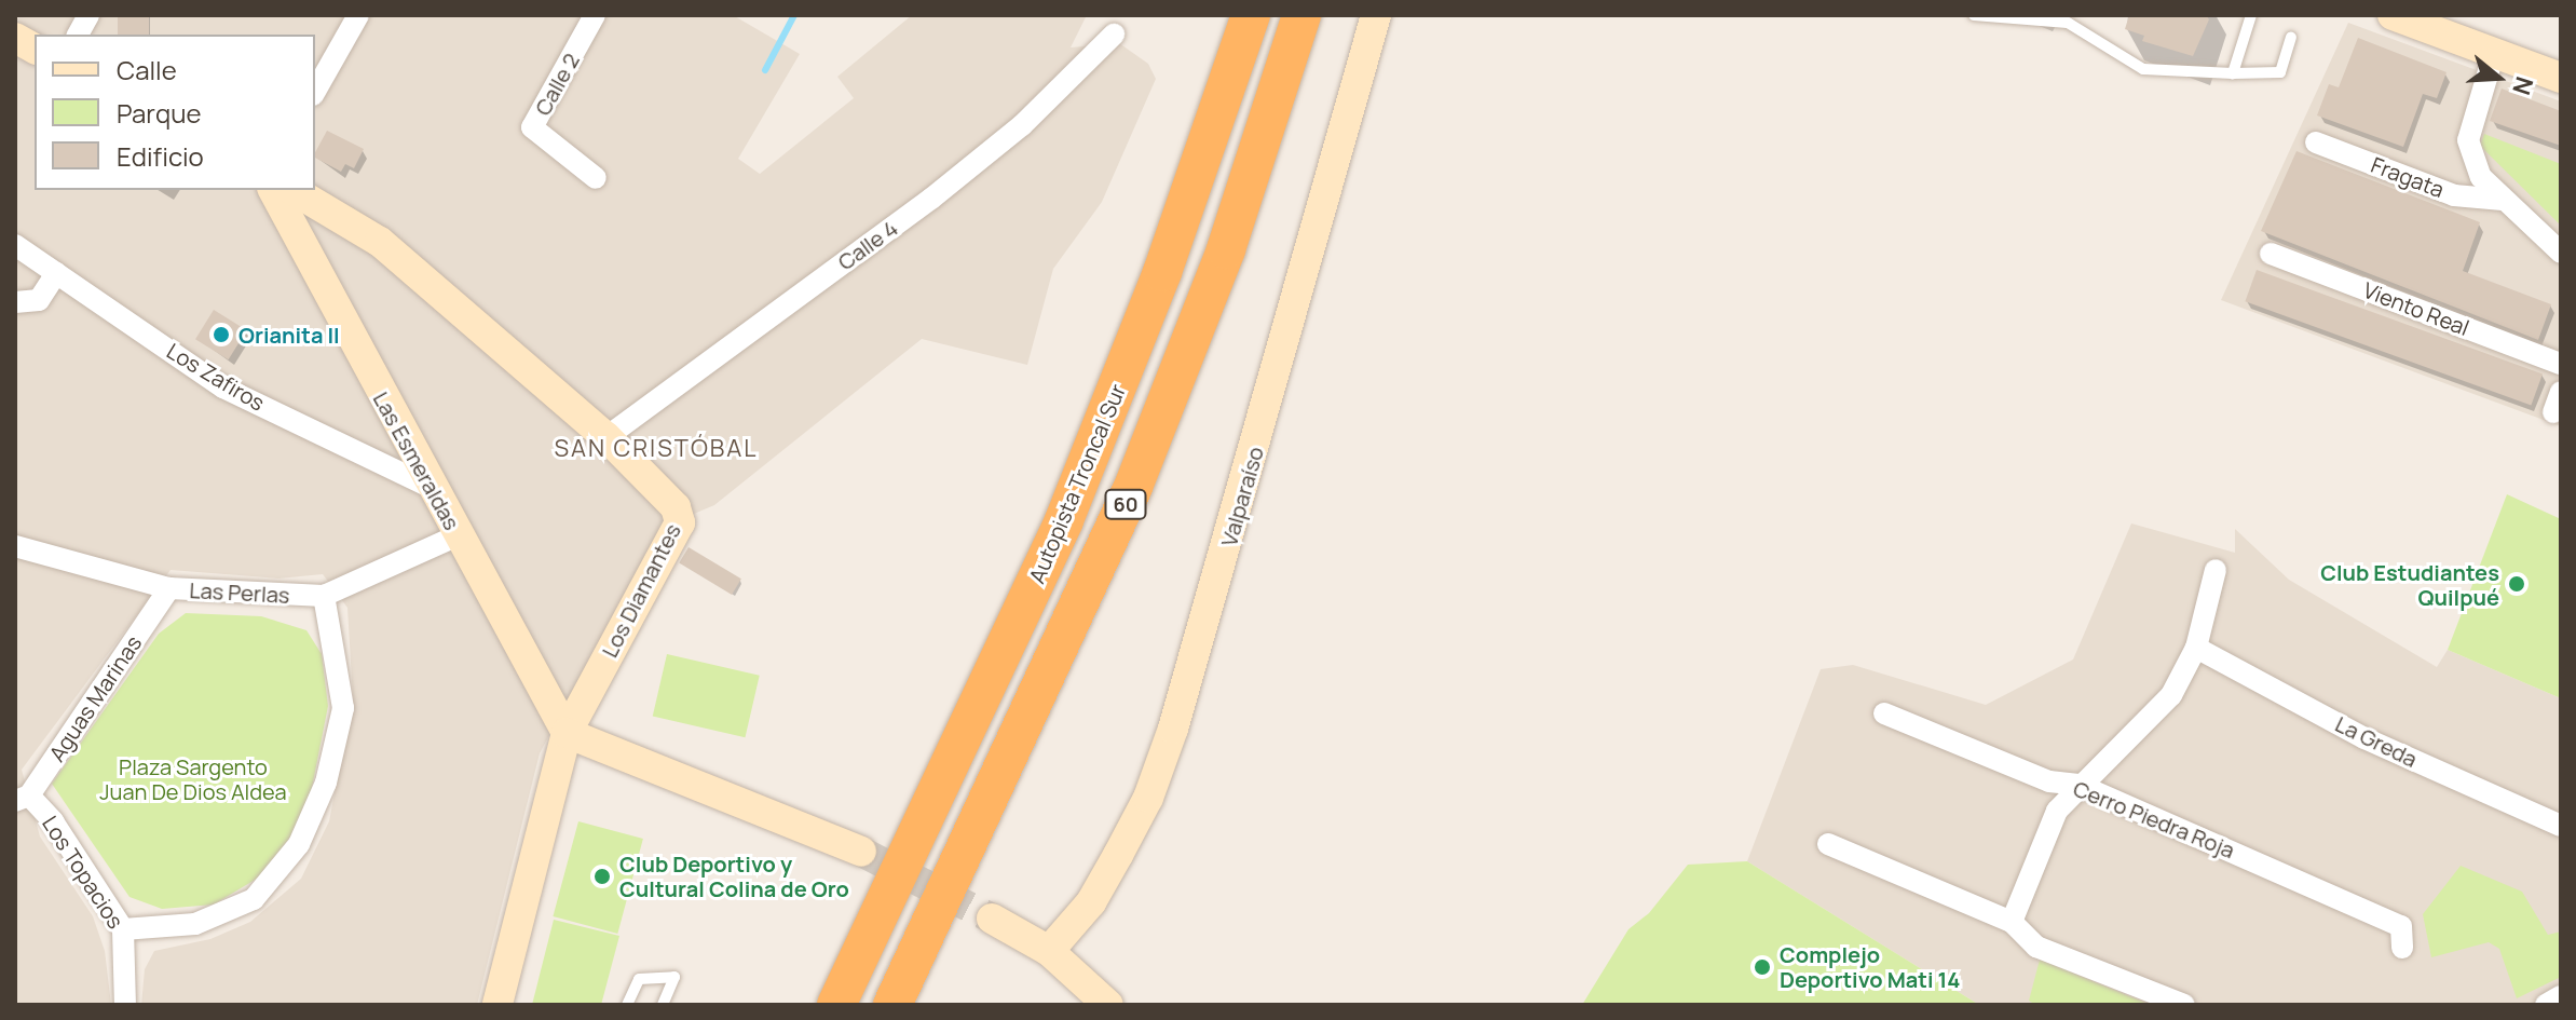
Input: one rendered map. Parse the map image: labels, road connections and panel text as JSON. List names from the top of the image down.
{
  "streets": {
    "highway": ["Autopista Troncal Sur", "60"],
    "street": [
      "Calle 2",
      "Fragata",
      "Calle 4",
      "Viento Real",
      "Los Zafiros",
      "Las Esmeraldas",
      "Valparaíso",
      "Los Diamantes",
      "Las Perlas",
      "Aguas Marinas",
      "La Greda",
      "Cerro Piedra Roja",
      "Los Topacios"
    ]
  },
  "crossings": [
    ["Calle 4", "Los Diamantes"],
    ["Los Zafiros", "Las Esmeraldas"],
    ["Las Esmeraldas", "Los Diamantes"],
    ["Las Esmeraldas", "Las Perlas"],
    ["Las Perlas", "Aguas Marinas"],
    ["Aguas Marinas", "Los Topacios"]
  ],
  "districts": ["SAN CRISTÓBAL"],
  "parks": ["Plaza Sargento Juan De Dios Aldea"],
  "places": [
    "Orianita II",
    "Club Estudiantes Quilpué",
    "Club Deportivo y Cultural Colina de Oro",
    "Complejo Deportivo Mati 14"
  ],
  "legend": ["Calle", "Parque", "Edificio"],
  "north": "right"
}
